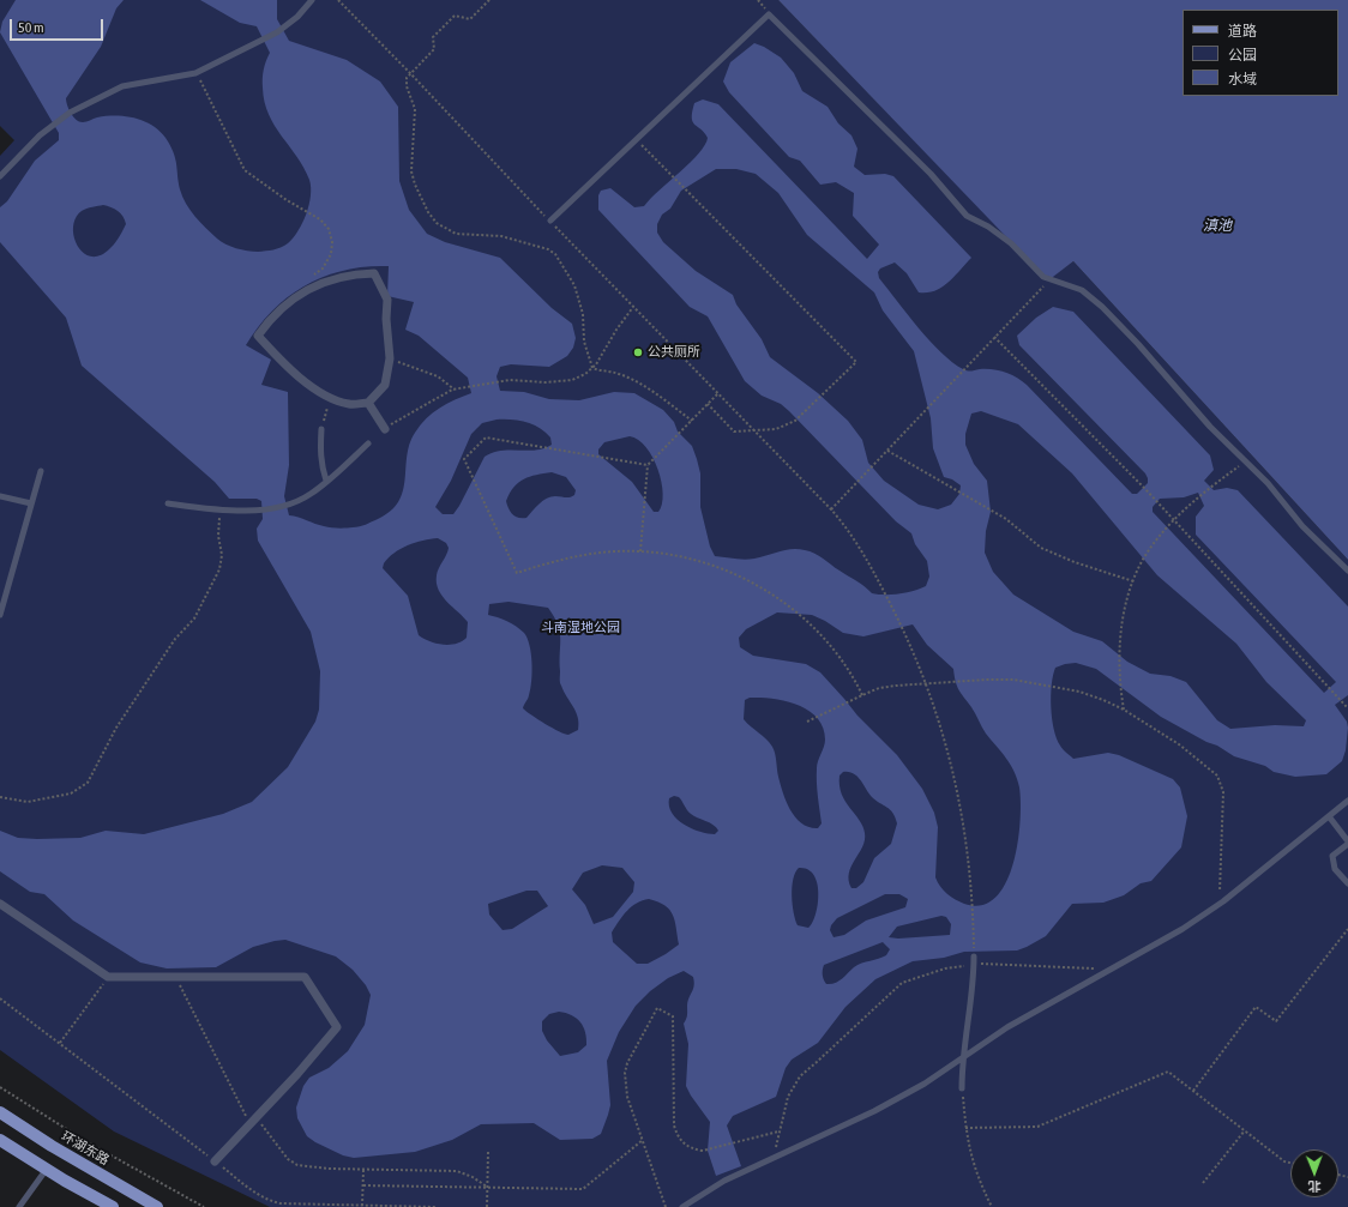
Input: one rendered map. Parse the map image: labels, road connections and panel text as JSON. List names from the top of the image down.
{
  "streets": {
    "main road": ["环湖东路"]
  },
  "water": ["滇池"],
  "parks": ["斗南湿地公园"],
  "places": ["公共厕所"],
  "legend": ["道路", "公园", "水域"],
  "scale_bar": "50 m",
  "north": "bottom"
}
